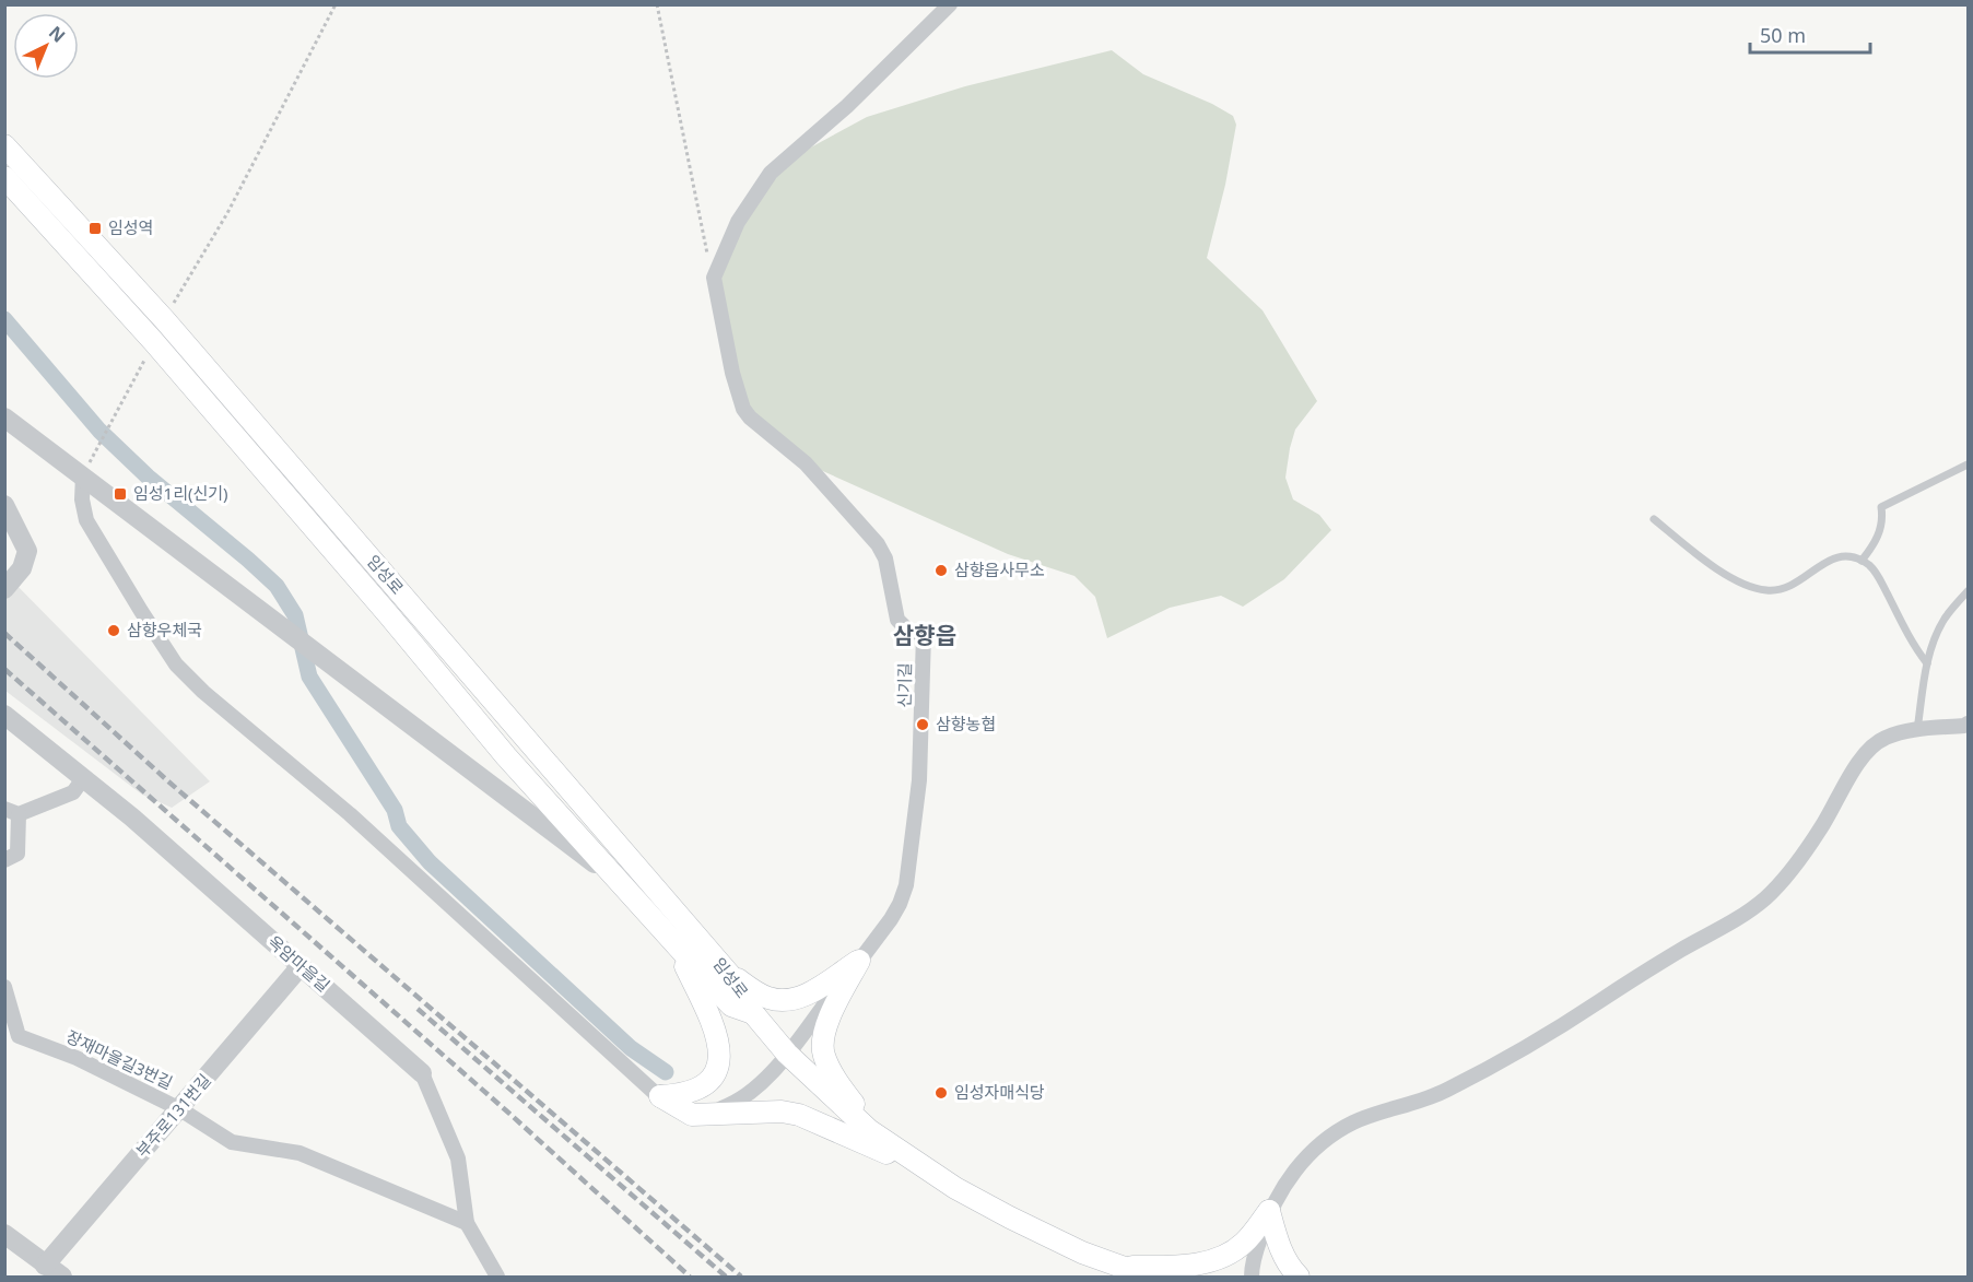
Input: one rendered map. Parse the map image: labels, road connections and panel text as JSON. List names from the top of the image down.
{
  "streets": {
    "main road": ["임성로"],
    "street": [
      "신기길",
      "옥암마을길",
      "장재마을길3번길",
      "부주로131번길"
    ]
  },
  "crossings": [
    ["임성로", "신기길"],
    ["옥암마을길", "장재마을길3번길"],
    ["옥암마을길", "부주로131번길"],
    ["장재마을길3번길", "부주로131번길"]
  ],
  "districts": ["삼향읍"],
  "places": {
    "transit": ["임성역", "임성1리(신기)"],
    "other": [
      "삼향읍사무소",
      "삼향우체국",
      "삼향농협",
      "임성자매식당"
    ]
  },
  "scale_bar": "50 m",
  "north": "top right"
}
